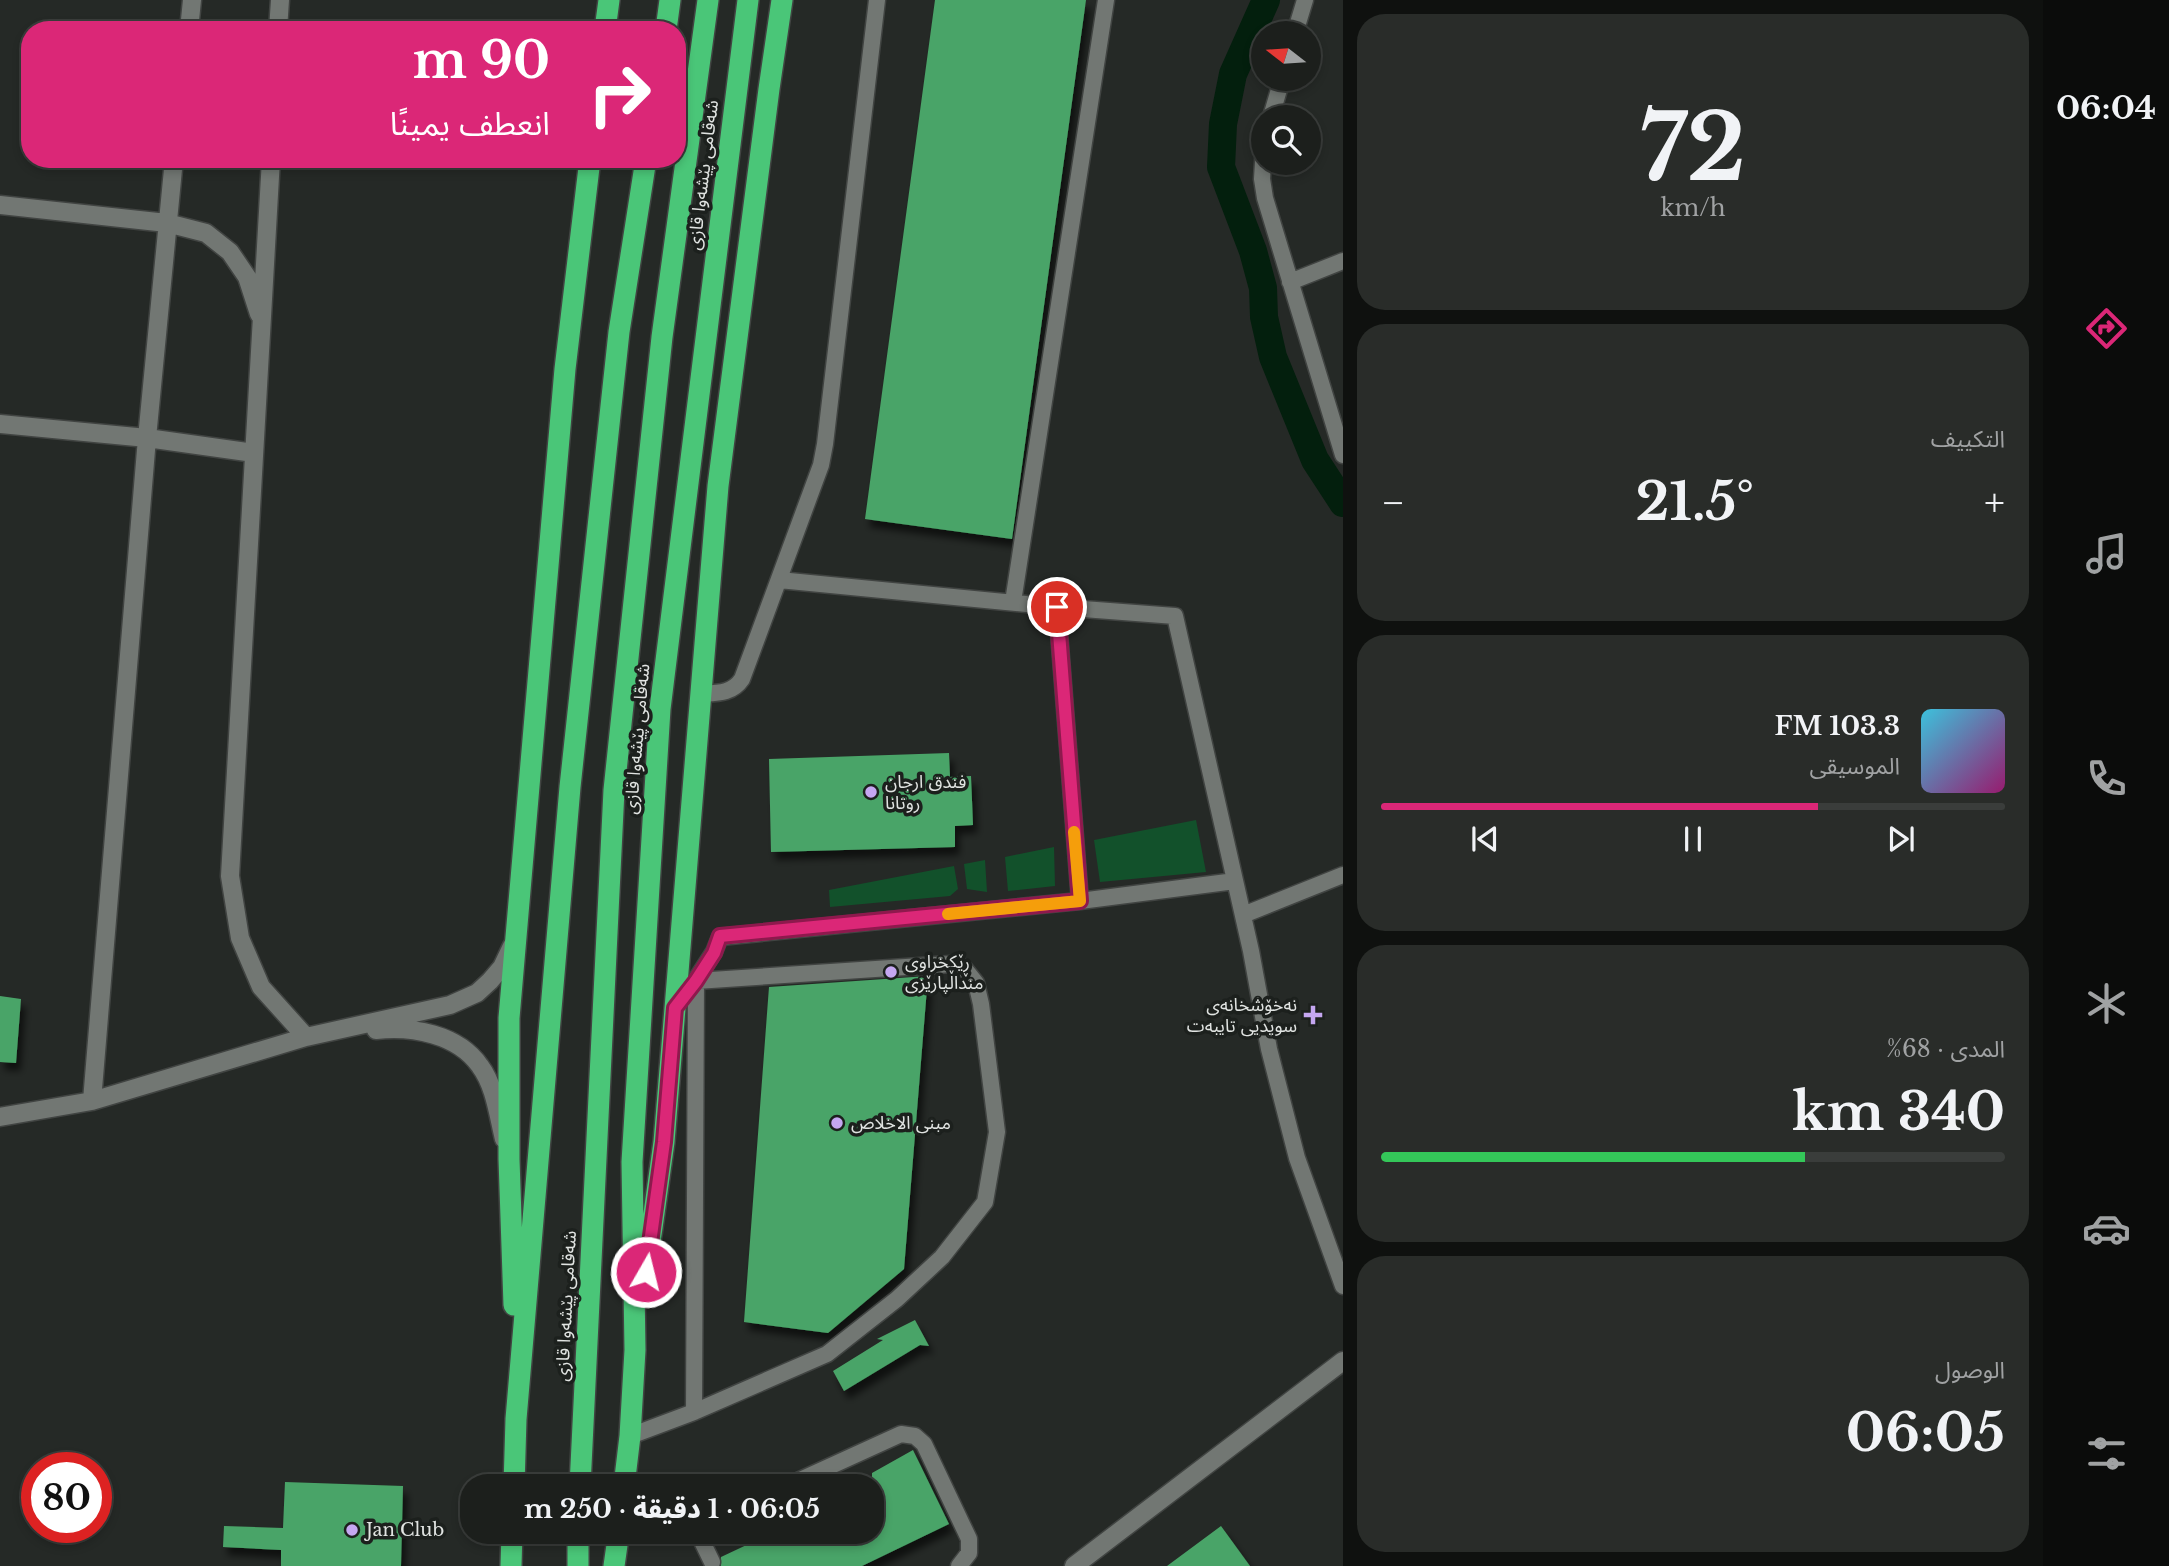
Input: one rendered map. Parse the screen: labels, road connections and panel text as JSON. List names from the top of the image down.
{
  "streets": {
    "highway": ["شەقامی پێشەوا قازی"]
  },
  "places": {
    "other": [
      "فندق ارجان روتانا",
      "ڕێکخراوی منداڵپارێزی",
      "مبنى الاخلاص",
      "Jan Club"
    ],
    "health": ["نەخۆشخانەی سویدیی تایبەت"]
  },
  "north": "left",
  "page": {
    "tabs": "06:04",
    "tile": [
      ["72", "km/h"],
      "التكييف",
      ["المدى · 68%", "340 km"],
      ["الوصول", "06:05"]
    ],
    "turn": ["90 m", "انعطف يمينًا"],
    "heat": ["−", "21.5°", "+"],
    "song": ["103.3 FM", "الموسيقى"],
    "limit": "80",
    "trip": "06:05 · 1 دقيقة · 250 m"
  }
}
